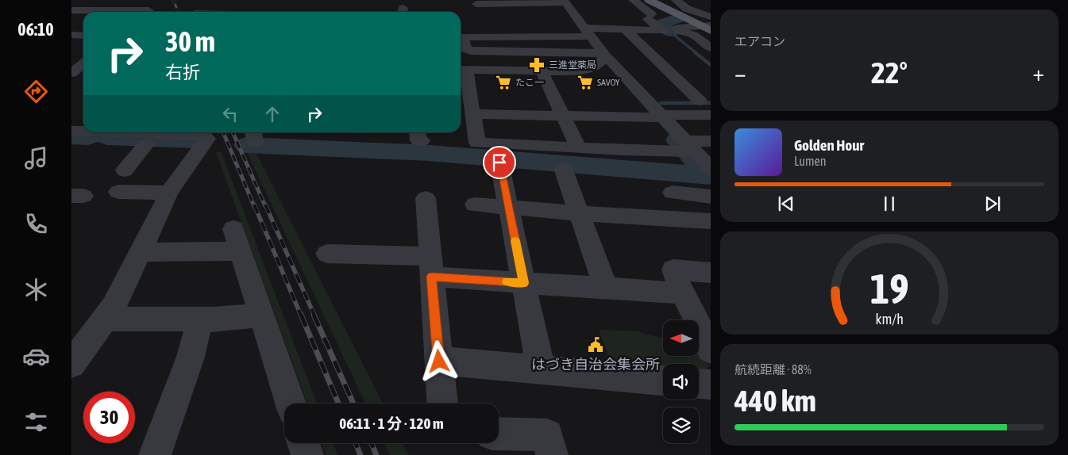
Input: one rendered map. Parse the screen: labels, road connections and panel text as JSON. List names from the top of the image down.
{
  "places": {
    "pharmacy": ["三進堂薬局"],
    "supermarket": ["たこ一", "SAVOY"],
    "public building": ["はづき自治会集会所"]
  },
  "north": "left",
  "page": {
    "tabs": "06:10",
    "tile": [
      "エアコン",
      ["航続距離 · 88%", "440 km"]
    ],
    "turn": ["30 m", "右折"],
    "heat": ["−", "22°", "+"],
    "song": ["Golden Hour", "Lumen"],
    "limit": "30",
    "trip": "06:11 · 1 分 · 120 m",
    "gauge": ["19", "km/h"]
  }
}
